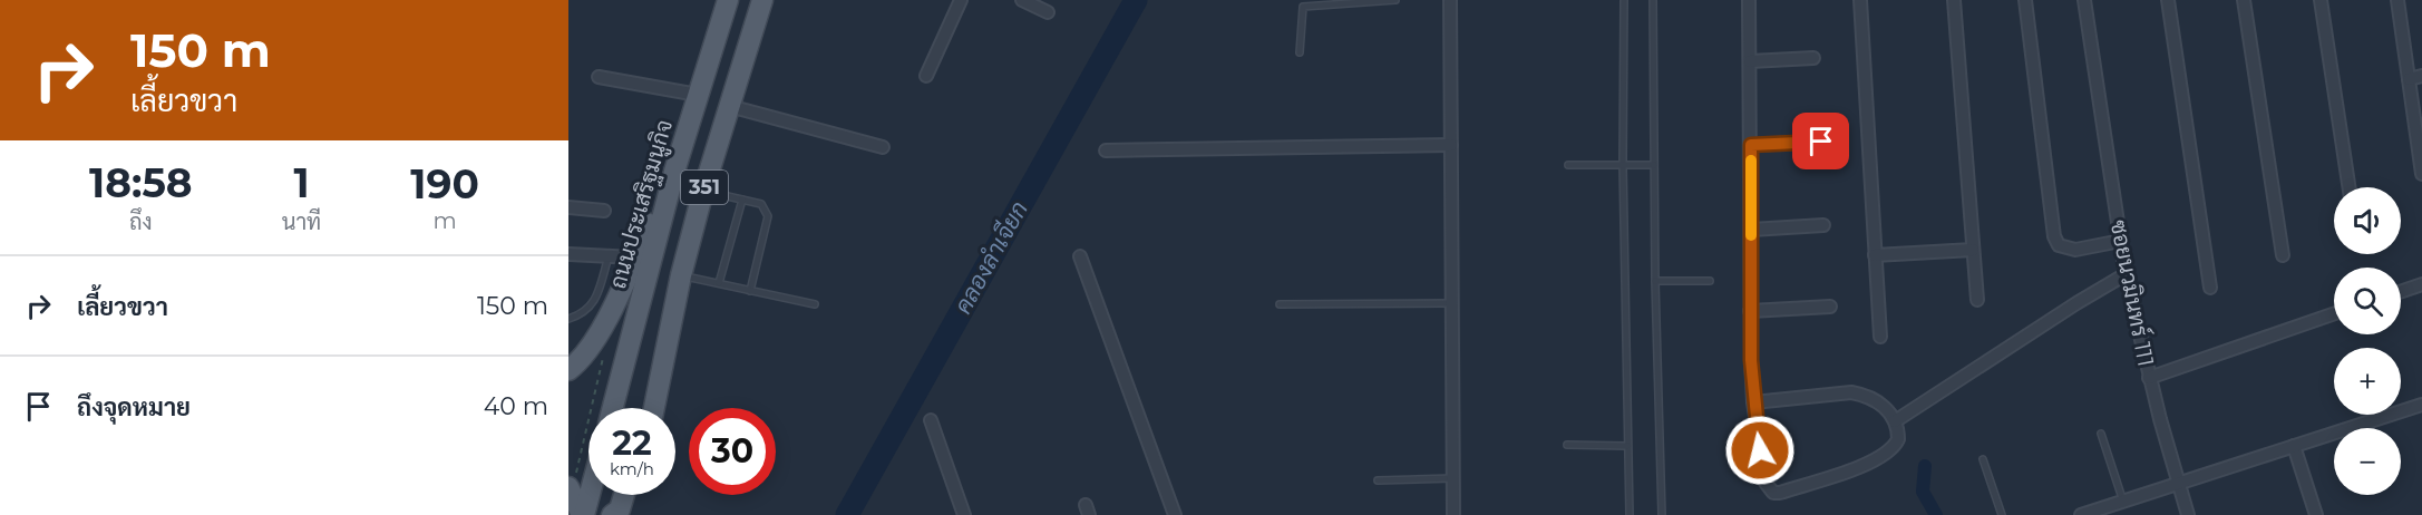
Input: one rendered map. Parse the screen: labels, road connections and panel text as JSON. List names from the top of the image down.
{
  "streets": {
    "main road": ["351", "ถนนประเสริฐมนูกิจ"],
    "street": ["ซอยนวมินทร์ 111"]
  },
  "water": ["คลองลำเจียก"],
  "page": {
    "turn": ["150 m", "เลี้ยวขวา"],
    "eta": [
      "18:58",
      "ถึง",
      "1",
      "นาที",
      "190",
      "m"
    ],
    "map_buttons": ["+", "−"],
    "list": [
      {
        "name": "เลี้ยวขวา",
        "value": "150 m"
      },
      {
        "name": "ถึงจุดหมาย",
        "value": "40 m"
      }
    ],
    "speed": "22 km/h",
    "limit": "30"
  }
}
